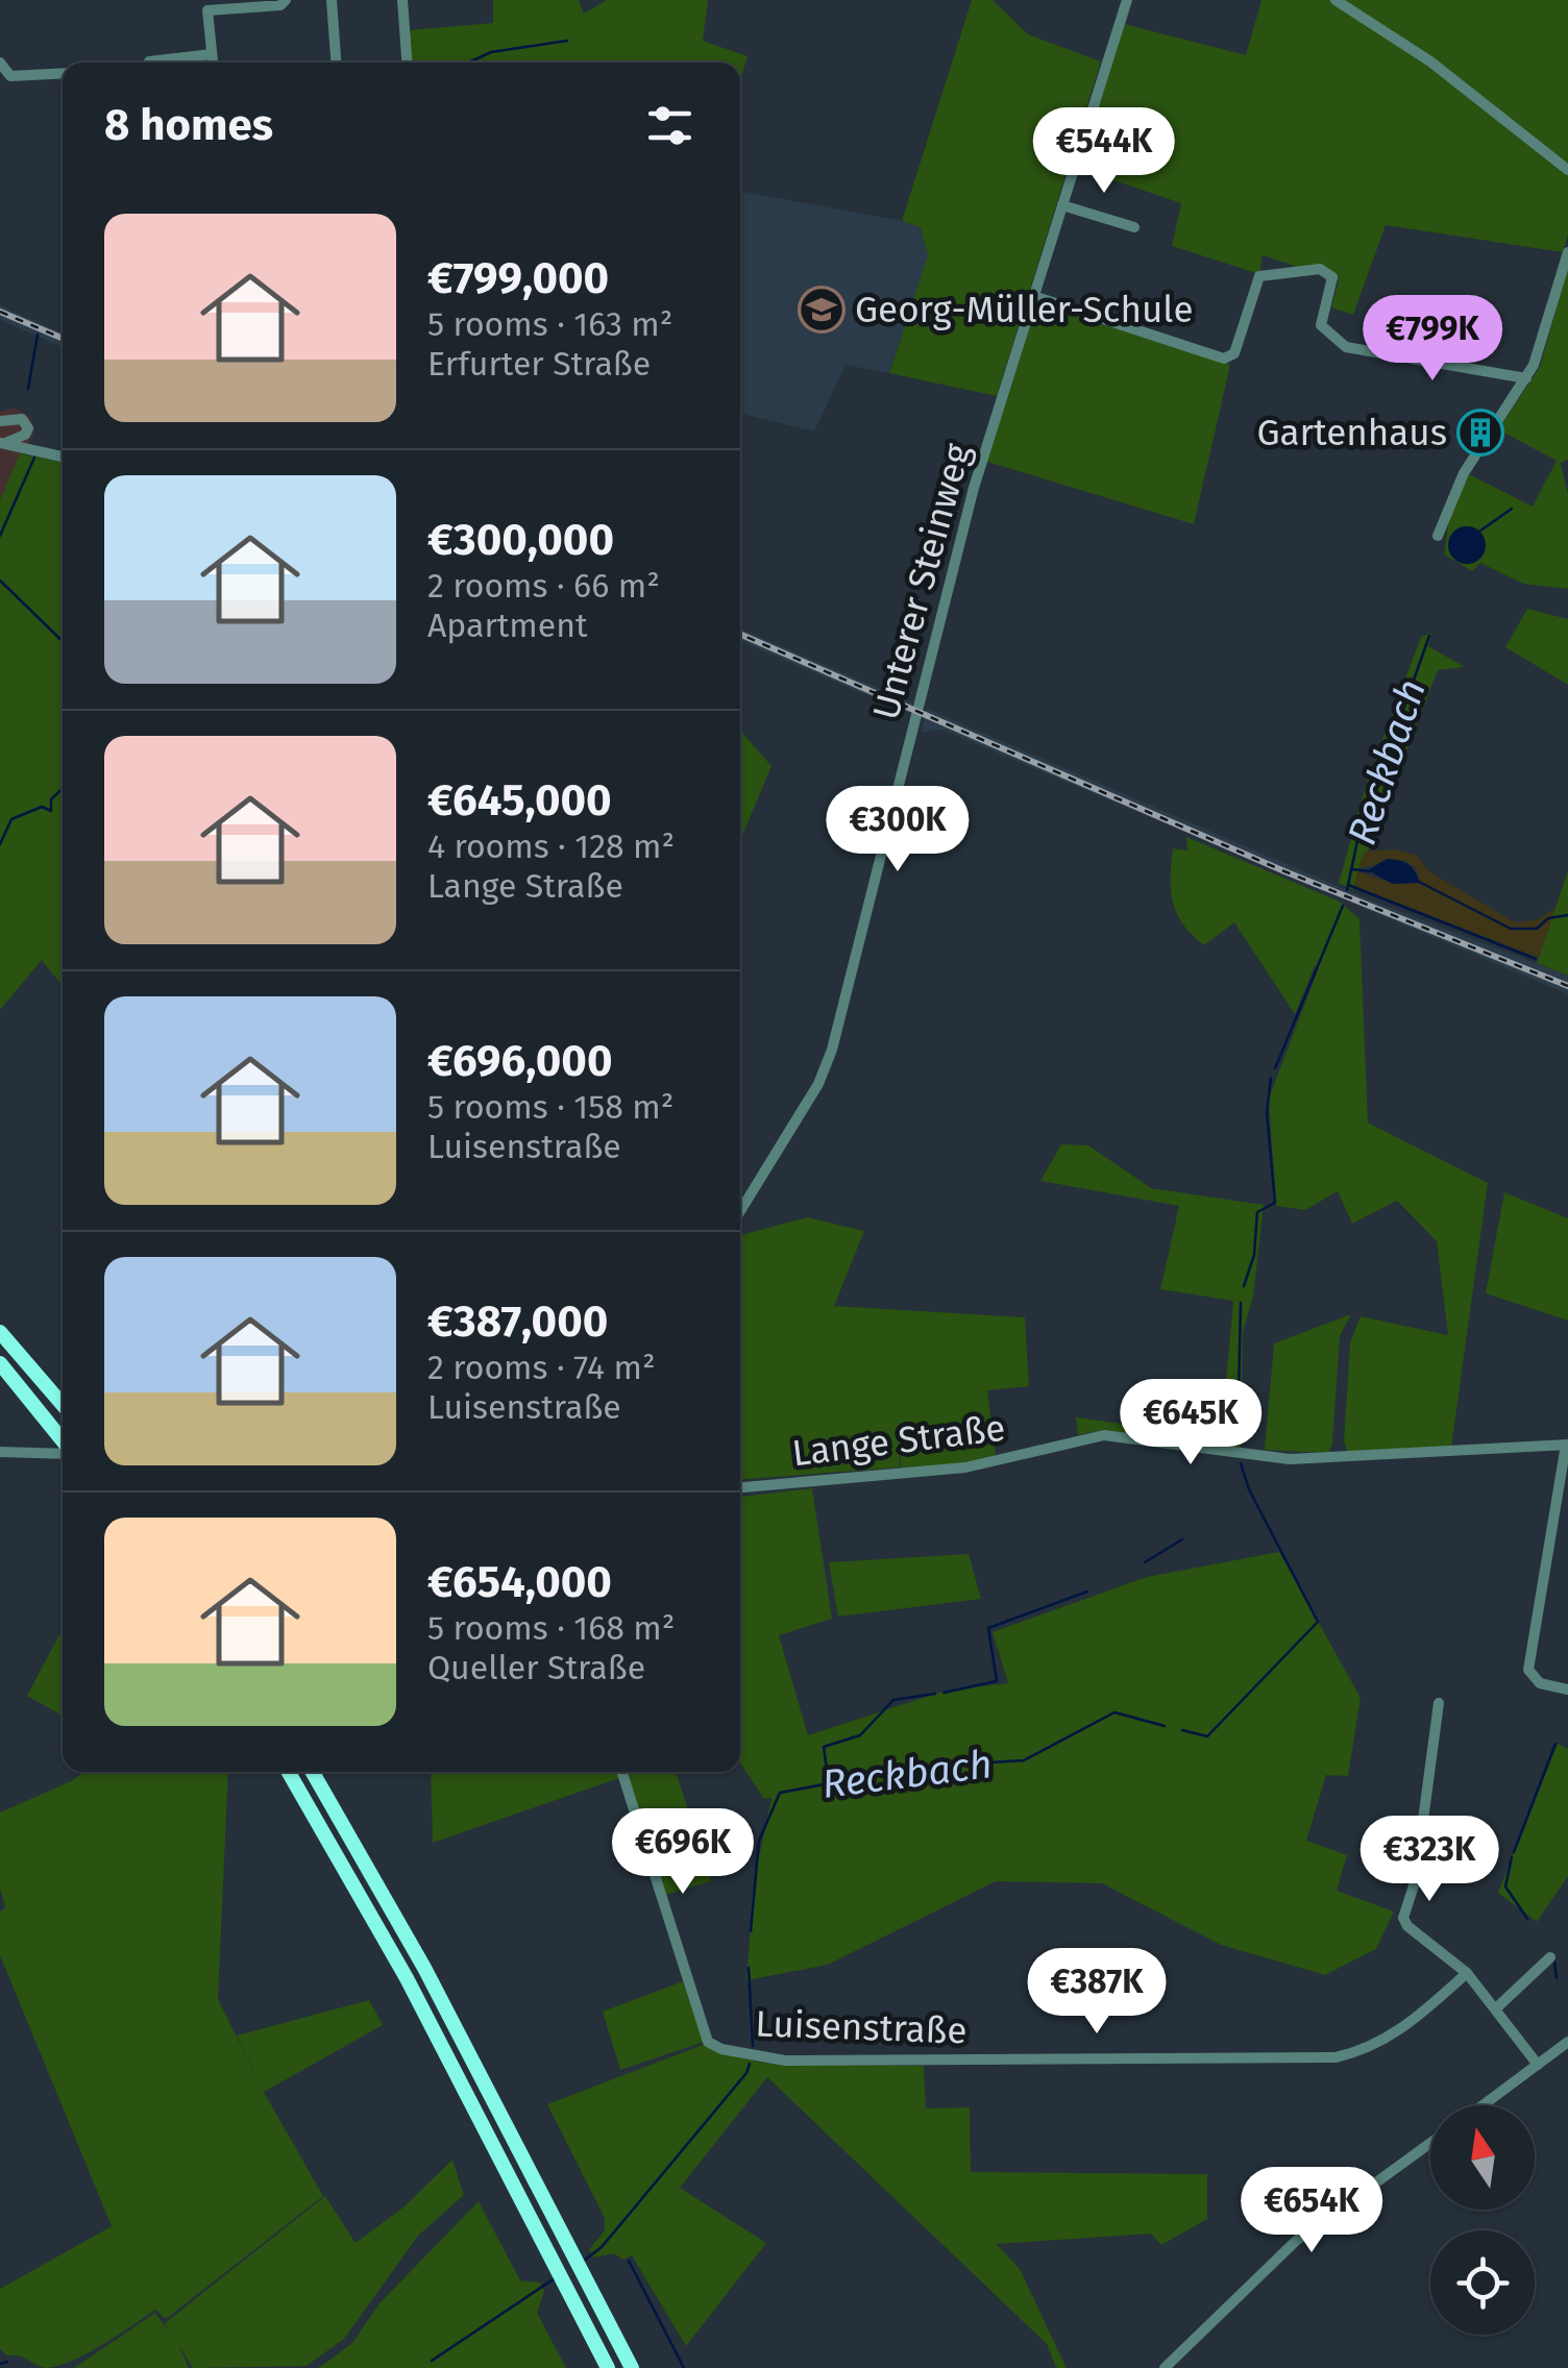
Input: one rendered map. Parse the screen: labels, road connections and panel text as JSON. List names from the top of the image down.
{
  "streets": {
    "street": ["Unterer Steinweg", "Lange Straße", "Luisenstraße"]
  },
  "water": ["Reckbach"],
  "places": {
    "school or university": ["Georg-Müller-Schule"],
    "building": ["Gartenhaus"]
  },
  "north": "top",
  "page": {
    "heading": "8 homes",
    "price": [
      "€544K",
      "€799K",
      "€300K",
      "€645K",
      "€696K",
      "€323K",
      "€387K",
      "€654K"
    ],
    "list": [
      {
        "name": "€799,000",
        "note": "5 rooms · 163 m² · Erfurter Straße"
      },
      {
        "name": "€300,000",
        "note": "2 rooms · 66 m² · Apartment"
      },
      {
        "name": "€645,000",
        "note": "4 rooms · 128 m² · Lange Straße"
      },
      {
        "name": "€696,000",
        "note": "5 rooms · 158 m² · Luisenstraße"
      },
      {
        "name": "€387,000",
        "note": "2 rooms · 74 m² · Luisenstraße"
      },
      {
        "name": "€654,000",
        "note": "5 rooms · 168 m² · Queller Straße"
      }
    ]
  }
}
